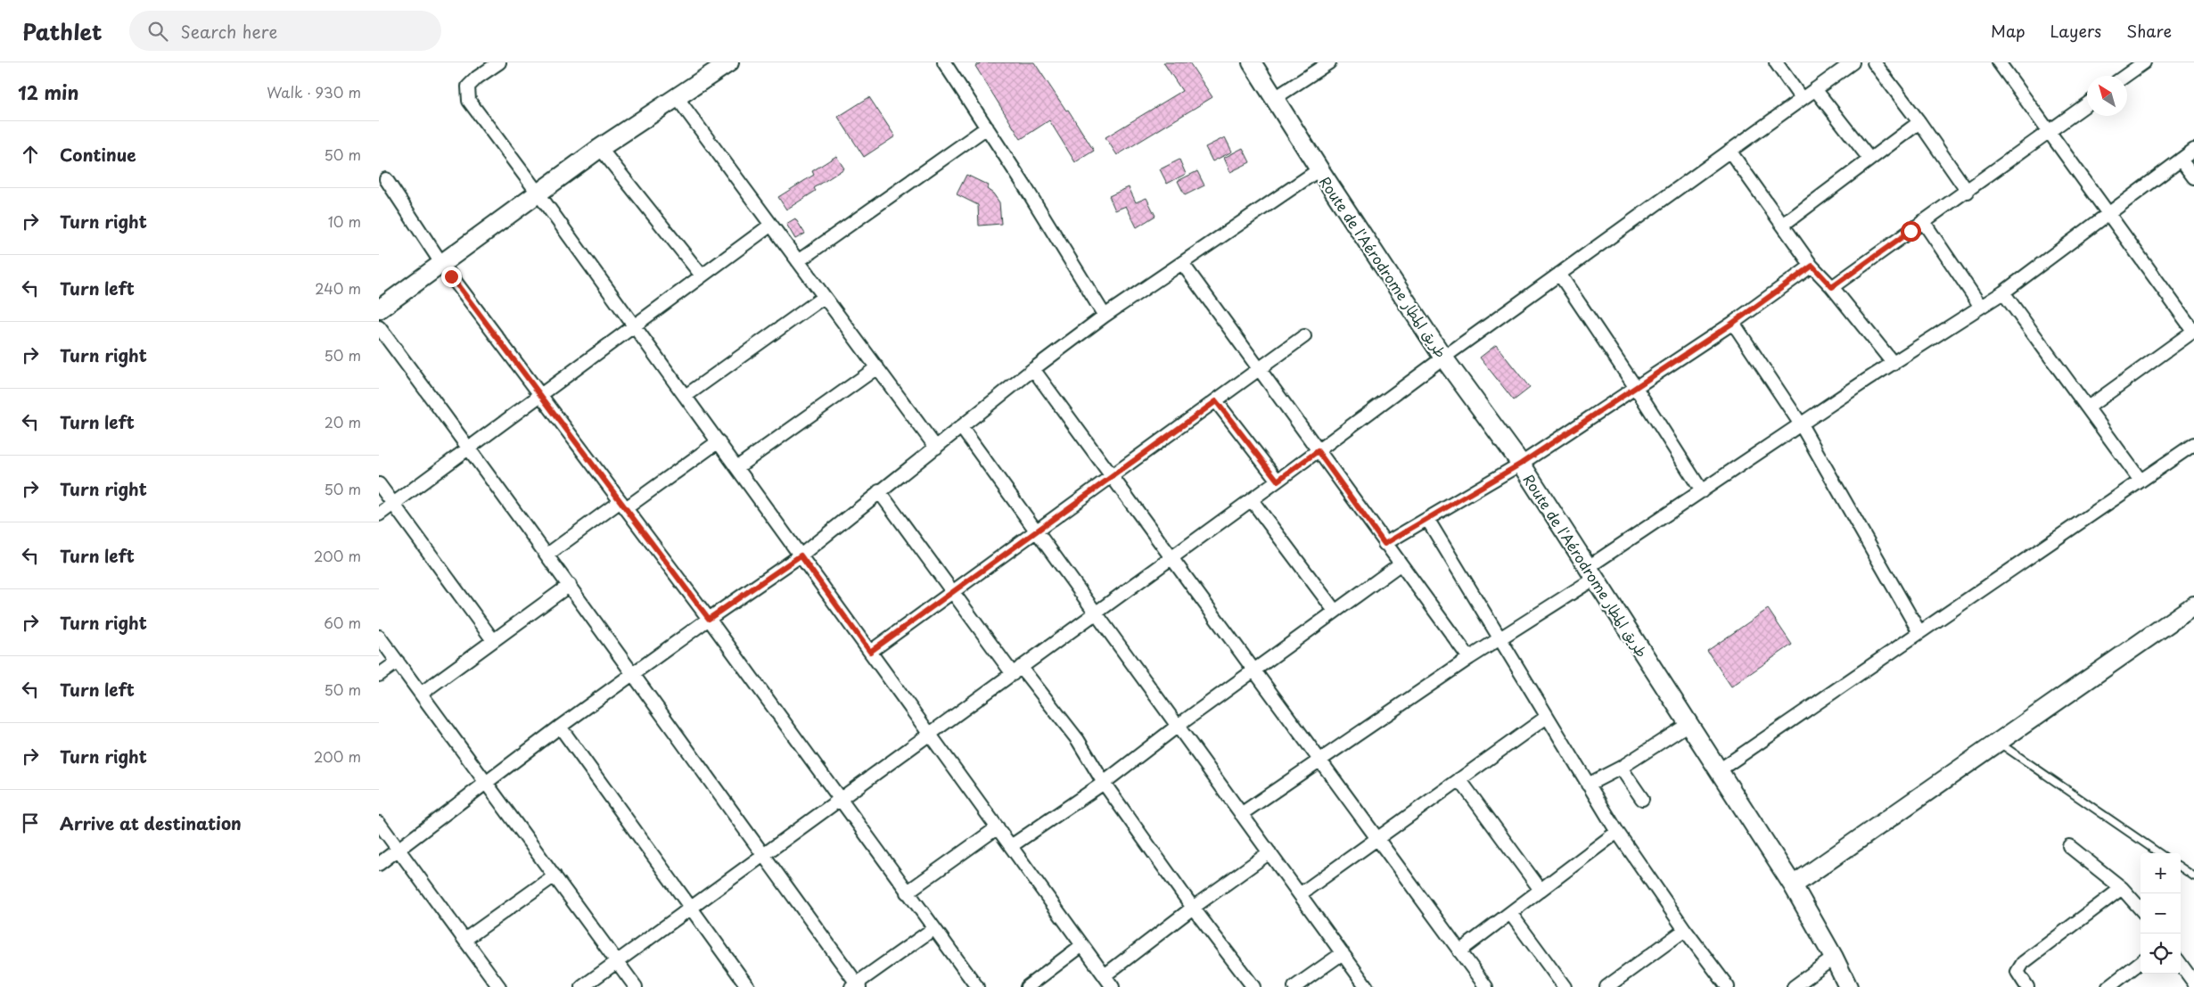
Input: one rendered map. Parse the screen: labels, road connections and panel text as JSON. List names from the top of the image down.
{
  "streets": {
    "street": ["Route de l'Aérodrome طريق المطار"]
  },
  "north": "top left",
  "page": {
    "header": "Pathlet",
    "search": "Search here",
    "nav": ["Map", "Layers", "Share"],
    "heading": ["12 min", "Walk · 930 m"],
    "list": [
      ["Continue", "50 m"],
      ["Turn right", "10 m"],
      ["Turn left", "240 m"],
      ["Turn right", "50 m"],
      ["Turn left", "20 m"],
      ["Turn right", "50 m"],
      ["Turn left", "200 m"],
      ["Turn right", "60 m"],
      ["Turn left", "50 m"],
      ["Turn right", "200 m"],
      "Arrive at destination"
    ],
    "map_buttons": ["+", "−"]
  }
}
